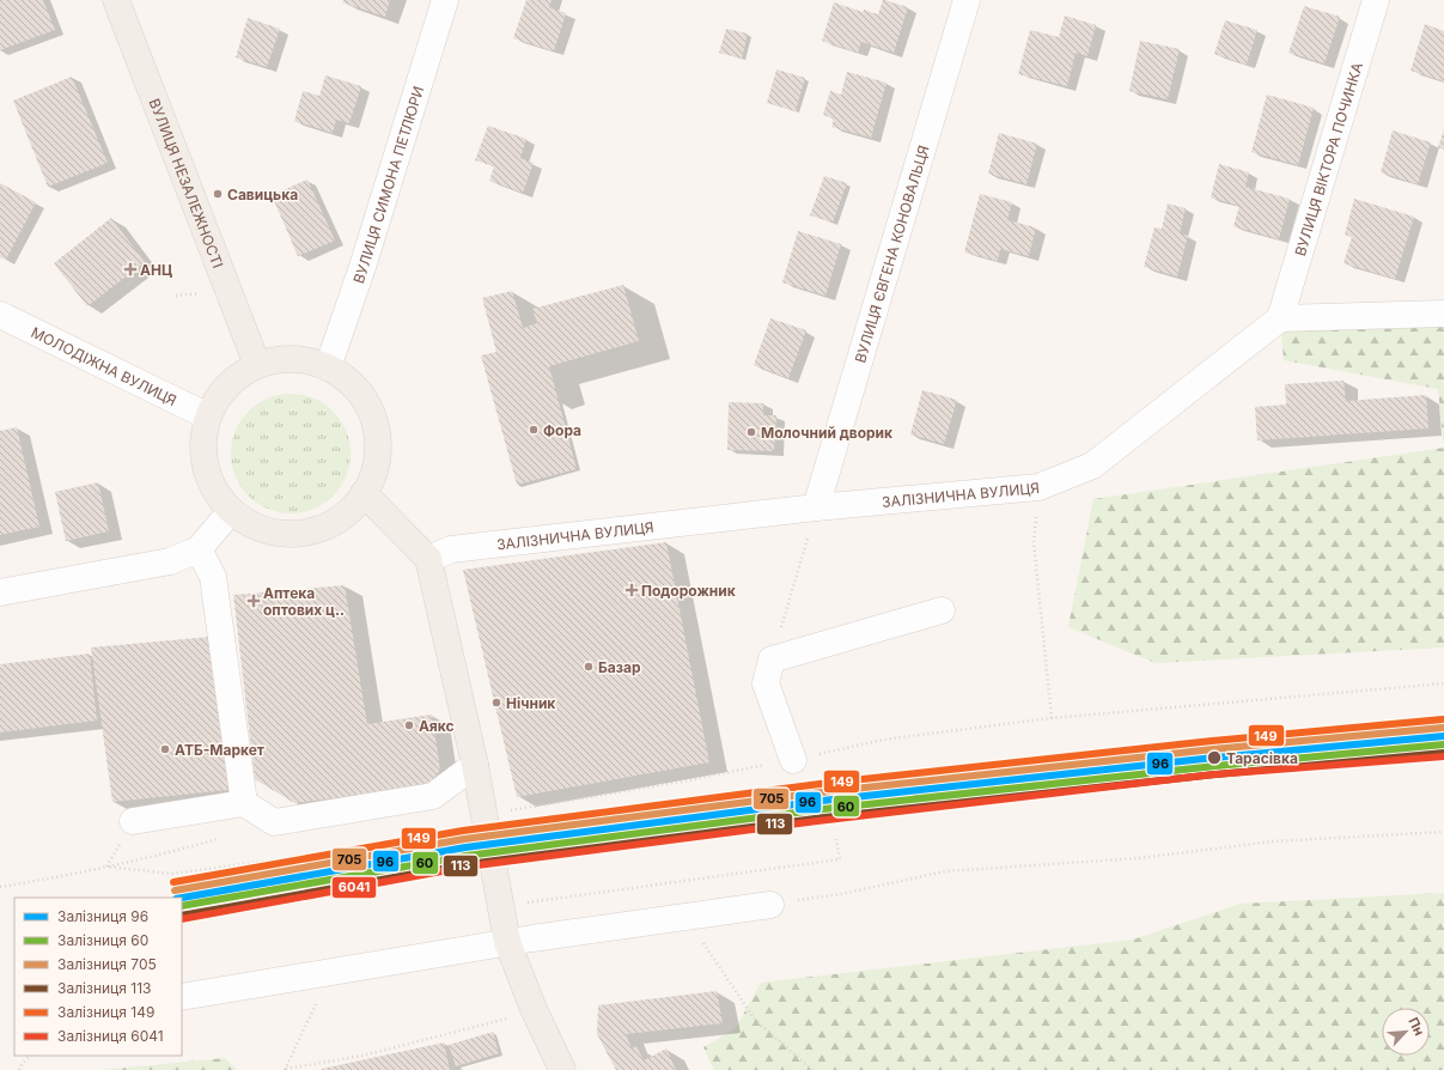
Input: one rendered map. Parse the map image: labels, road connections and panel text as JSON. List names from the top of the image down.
{
  "streets": {
    "main road": ["ВУЛИЦЯ НЕЗАЛЕЖНОСТІ"],
    "street": [
      "ВУЛИЦЯ ВІКТОРА ПОЧИНКА",
      "ВУЛИЦЯ СИМОНА ПЕТЛЮРИ",
      "ВУЛИЦЯ ЄВГЕНА КОНОВАЛЬЦЯ",
      "МОЛОДІЖНА ВУЛИЦЯ",
      "ЗАЛІЗНИЧНА ВУЛИЦЯ"
    ]
  },
  "crossings": [
    ["ВУЛИЦЯ ВІКТОРА ПОЧИНКА", "ЗАЛІЗНИЧНА ВУЛИЦЯ"],
    ["ВУЛИЦЯ ЄВГЕНА КОНОВАЛЬЦЯ", "ЗАЛІЗНИЧНА ВУЛИЦЯ"]
  ],
  "places": {
    "other": [
      "Савицька",
      "Фора",
      "Молочний дворик",
      "Базар",
      "Нічник",
      "Аякс",
      "АТБ-Маркет",
      "Тарасівка"
    ],
    "health": ["АНЦ", "Подорожник", "Аптека оптових ц‥"]
  },
  "lines": [
    "rail line 149",
    "rail line 705",
    "rail line 96",
    "rail line 60",
    "rail line 113",
    "rail line 6041"
  ],
  "legend": [
    "Залізниця 96",
    "Залізниця 60",
    "Залізниця 705",
    "Залізниця 113",
    "Залізниця 149",
    "Залізниця 6041"
  ],
  "north": "top right"
}
